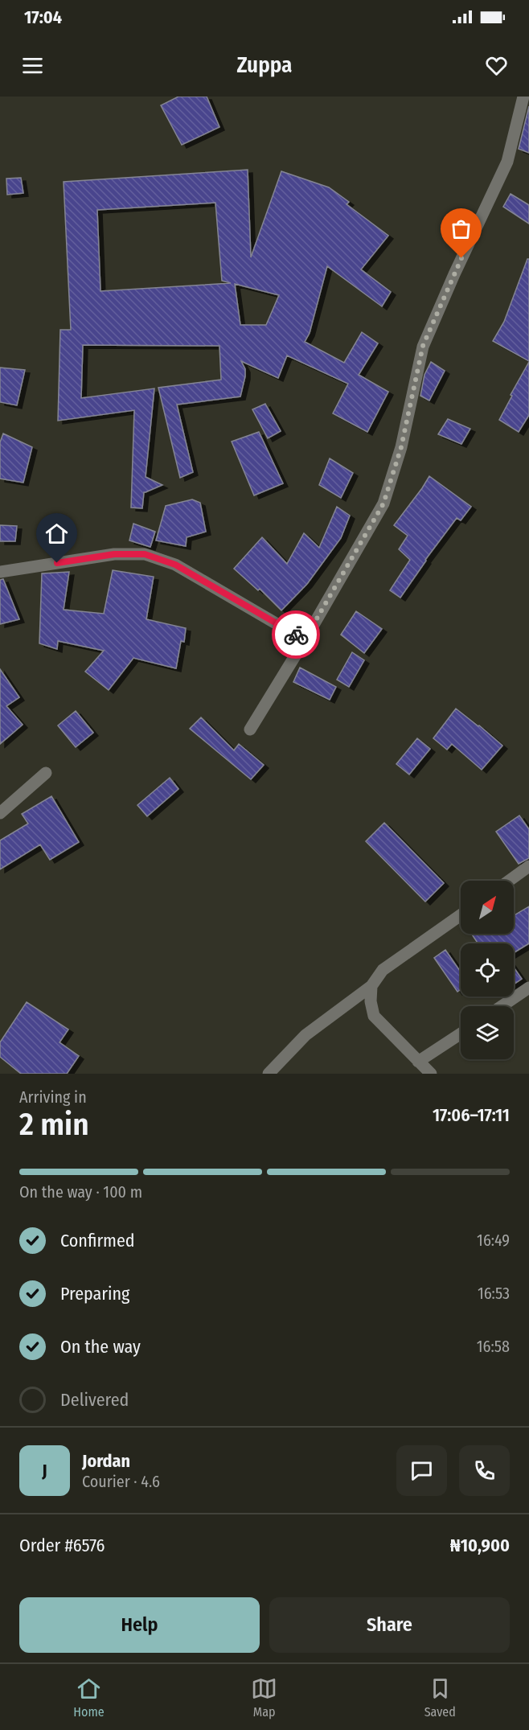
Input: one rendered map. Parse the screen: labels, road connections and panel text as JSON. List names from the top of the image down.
{
  "north": "top right",
  "page": {
    "status": "17:04",
    "header": "Zuppa",
    "heading": ["2 min", "Arriving in", "17:06–17:11"],
    "panel": [
      "Jordan",
      "Courier · 4.6",
      "Order #6576",
      "₦10,900"
    ],
    "bar": "On the way · 100 m",
    "list": [
      ["Confirmed", "16:49"],
      ["Preparing", "16:53"],
      ["On the way", "16:58"],
      "Delivered"
    ],
    "round": "J",
    "buttons": ["Help", "Share"],
    "tabs": ["Home", "Map", "Saved"]
  }
}
